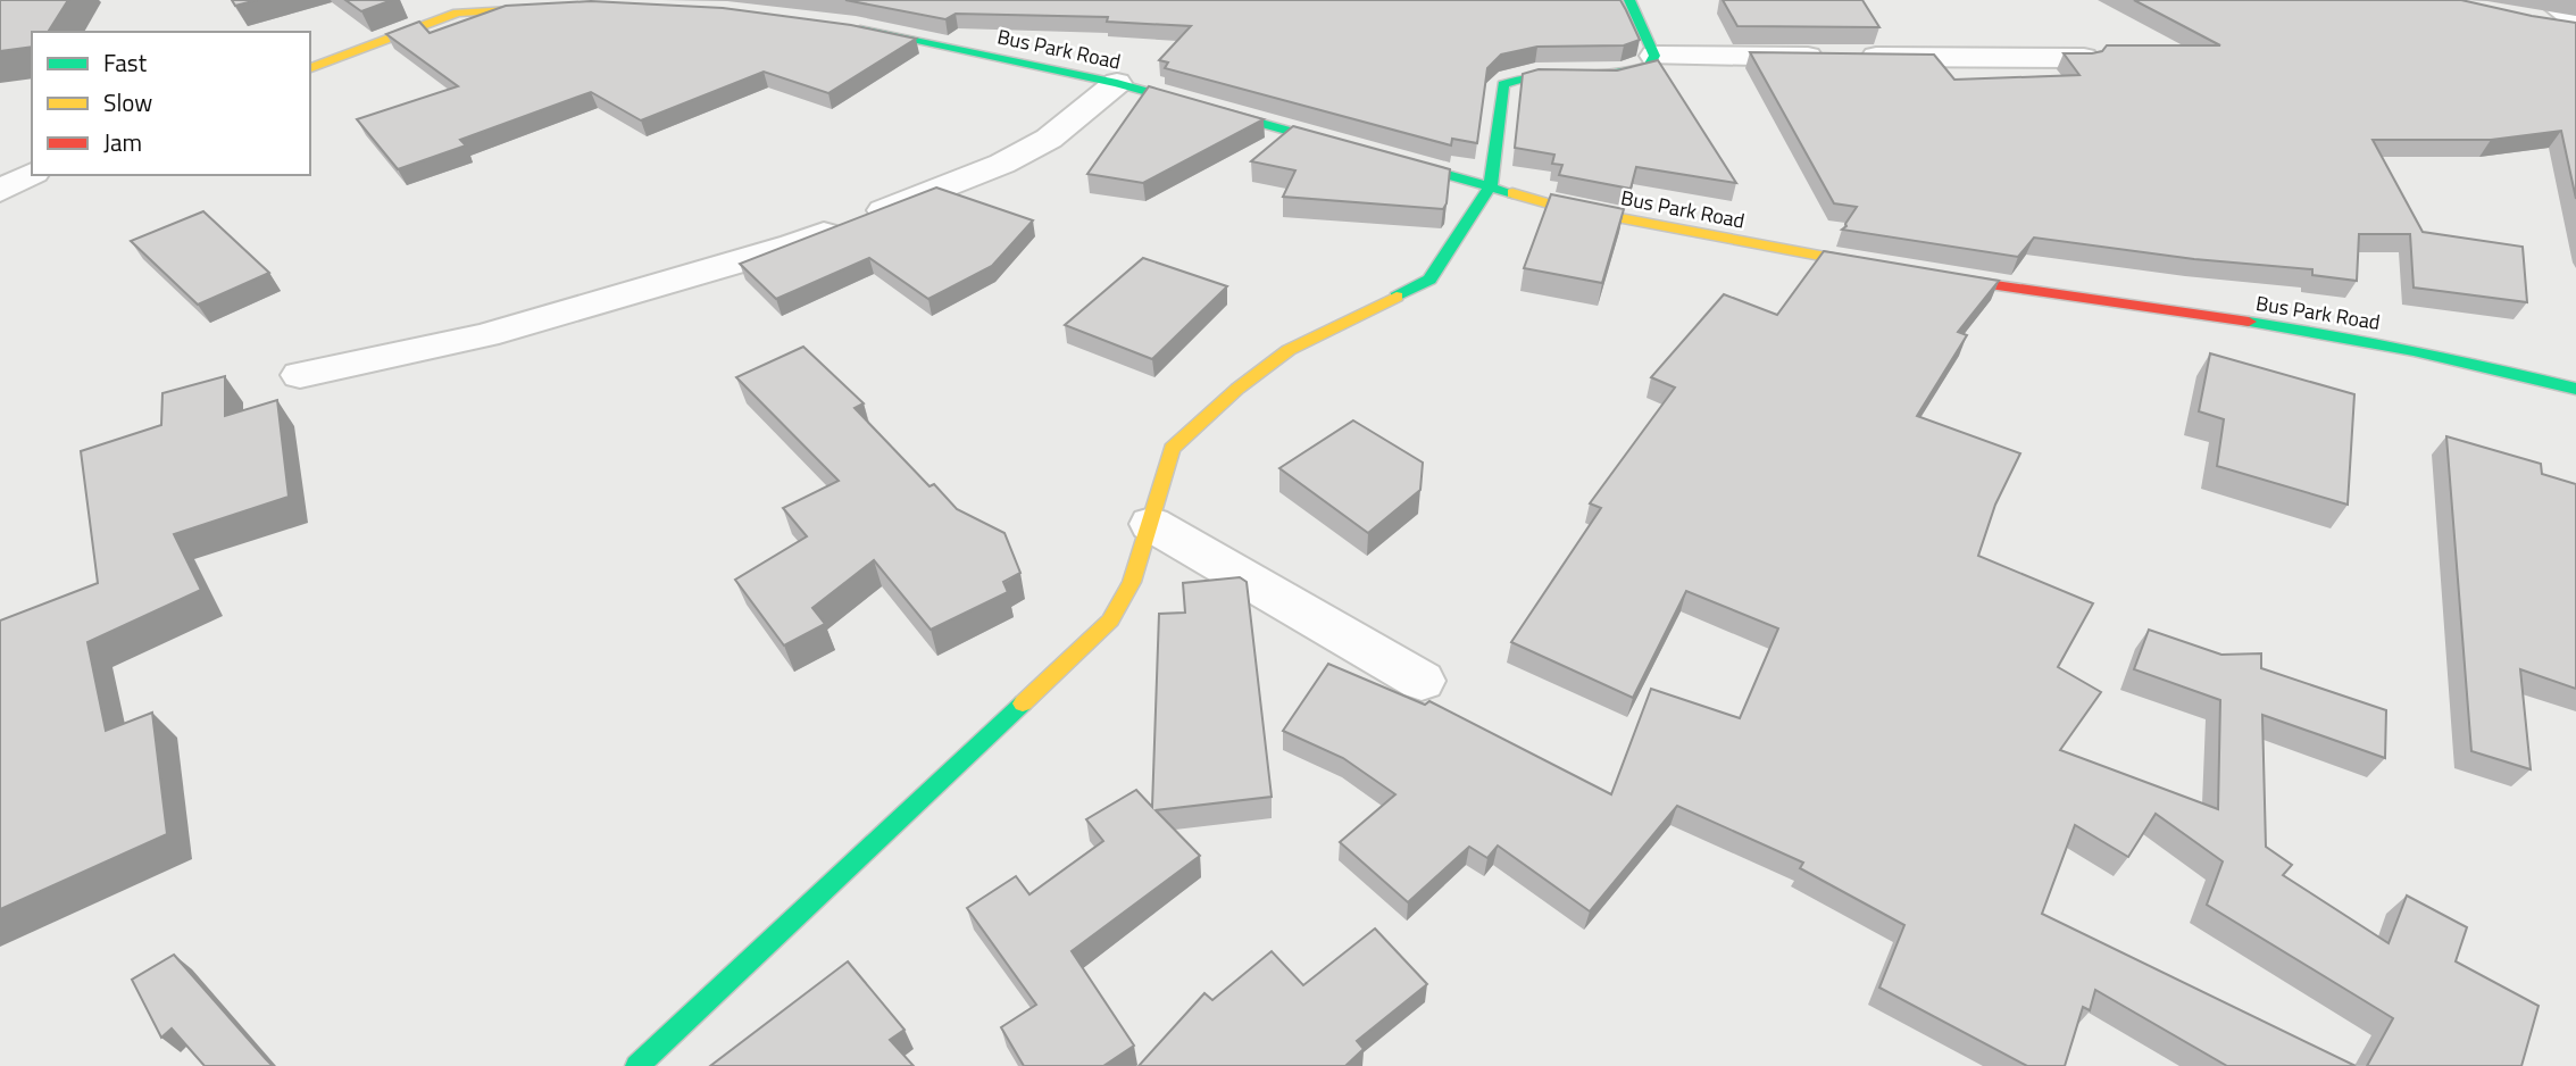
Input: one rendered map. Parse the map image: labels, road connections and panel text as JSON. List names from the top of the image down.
{
  "streets": {
    "street": ["Bus Park Road"]
  },
  "legend": ["Fast", "Slow", "Jam"]
}
